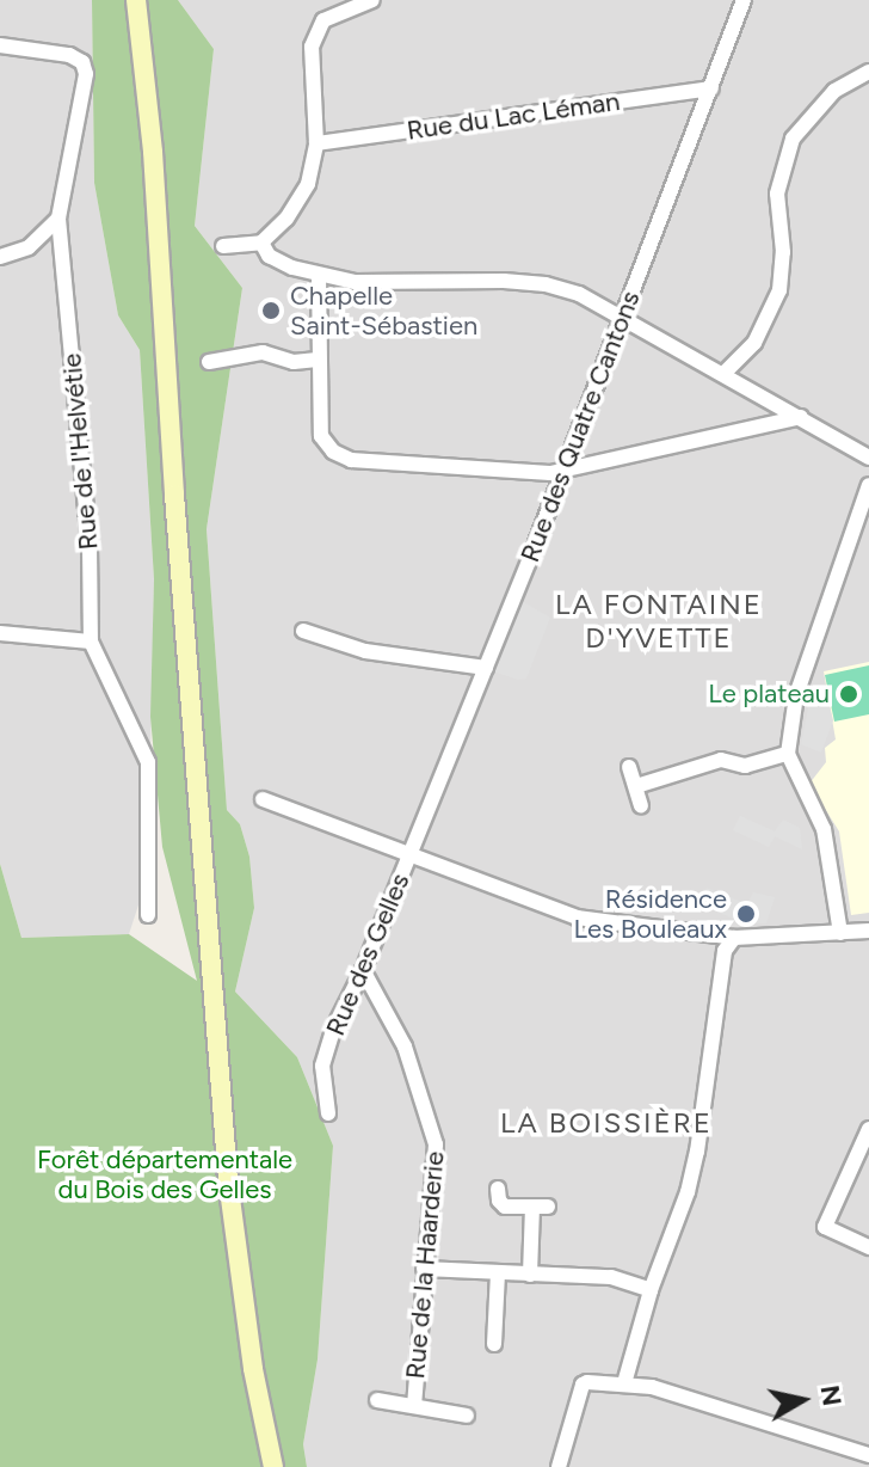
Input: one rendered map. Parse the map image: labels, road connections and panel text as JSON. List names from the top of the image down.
{
  "streets": {
    "street": [
      "Rue du Lac Léman",
      "Rue des Quatre Cantons",
      "Rue de l'Helvétie",
      "Rue des Gelles",
      "Rue de la Haarderie"
    ]
  },
  "crossings": [
    ["Rue du Lac Léman", "Rue des Quatre Cantons"],
    ["Rue des Quatre Cantons", "Rue des Gelles"],
    ["Rue des Gelles", "Rue de la Haarderie"]
  ],
  "districts": ["LA FONTAINE D'YVETTE", "LA BOISSIÈRE"],
  "parks": ["Forêt départementale du Bois des Gelles"],
  "places": ["Chapelle Saint-Sébastien", "Le plateau", "Résidence Les Bouleaux"],
  "north": "right"
}
